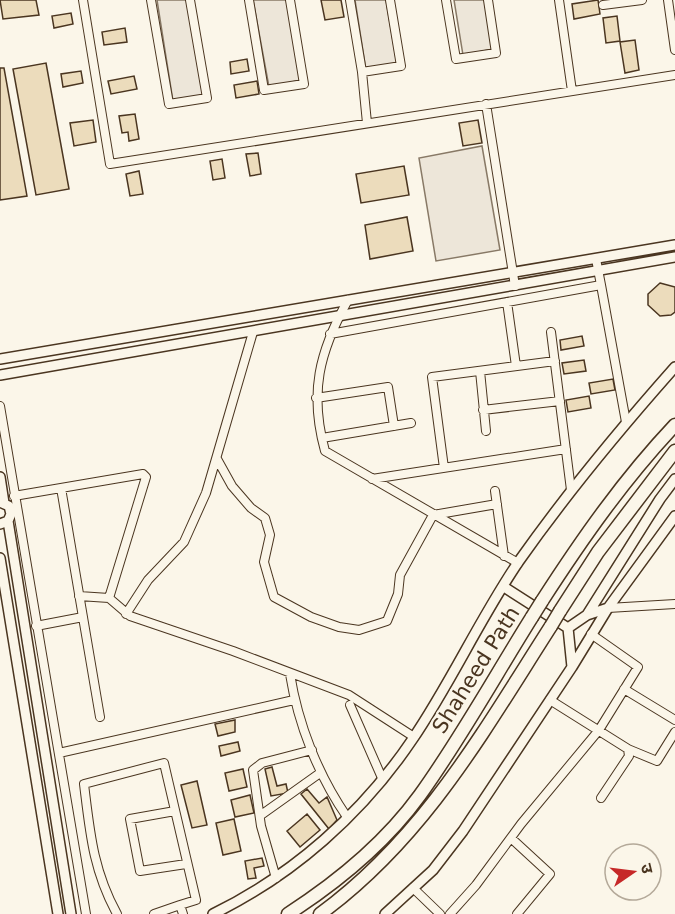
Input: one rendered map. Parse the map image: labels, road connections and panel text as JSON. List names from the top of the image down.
{
  "streets": {
    "highway": ["Shaheed Path"]
  },
  "north": "right"
}
